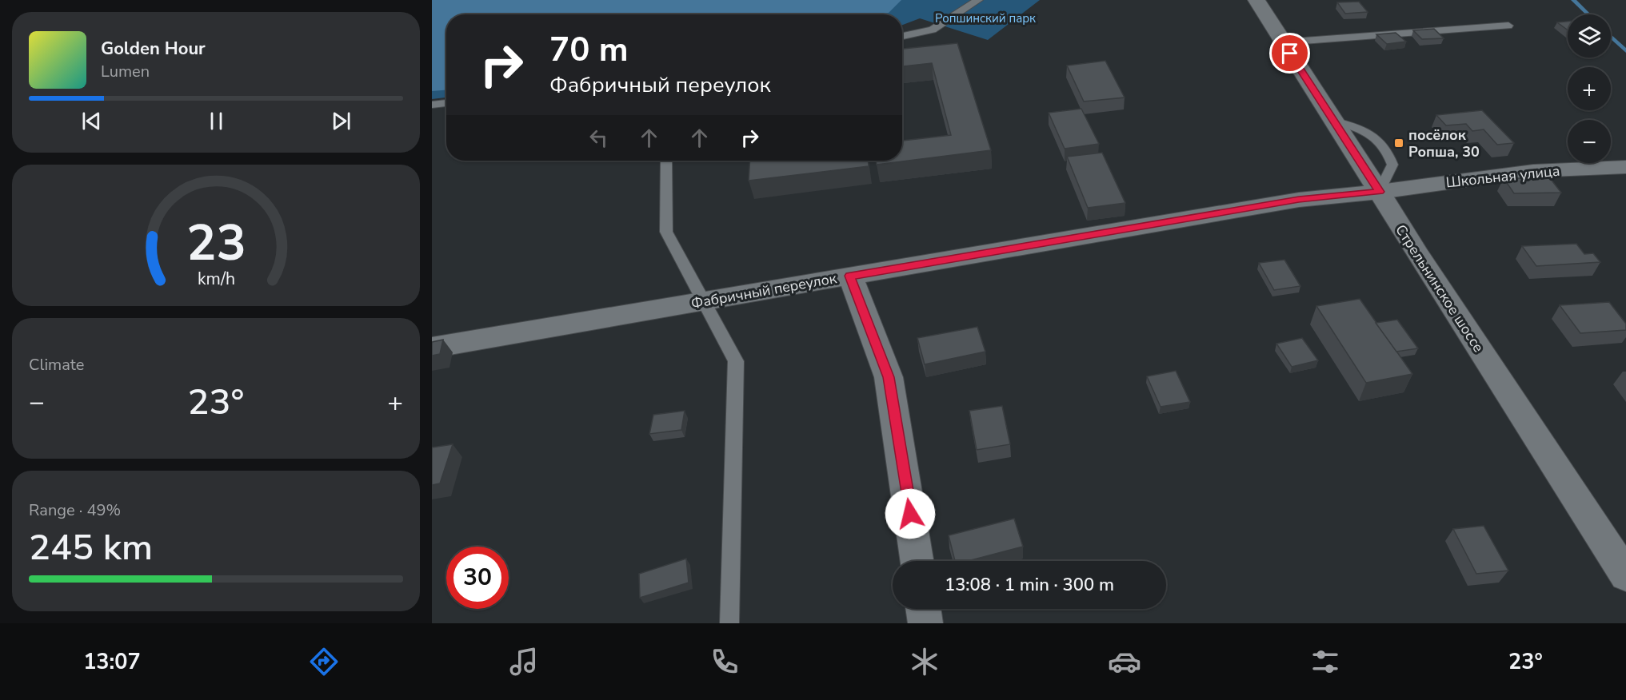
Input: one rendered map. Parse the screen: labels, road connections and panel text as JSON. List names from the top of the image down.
{
  "streets": {
    "street": ["Школьная улица", "Стрельнинское шоссе", "Фабричный переулок"]
  },
  "crossings": [
    ["Школьная улица", "Стрельнинское шоссе"],
    ["Школьная улица", "Фабричный переулок"],
    ["Стрельнинское шоссе", "Фабричный переулок"]
  ],
  "parks": ["Ропшинский парк"],
  "places": {
    "transit": ["посёлок Ропша, 30"]
  },
  "page": {
    "map_buttons": ["+", "−"],
    "turn": ["70 m", "Фабричный переулок"],
    "song": ["Golden Hour", "Lumen"],
    "tile": [
      "Climate",
      ["Range · 49%", "245 km"]
    ],
    "heat": ["−", "23°", "+"],
    "limit": "30",
    "trip": "13:08 · 1 min · 300 m",
    "tabs": ["13:07", "23°"],
    "gauge": ["23", "km/h"]
  }
}
